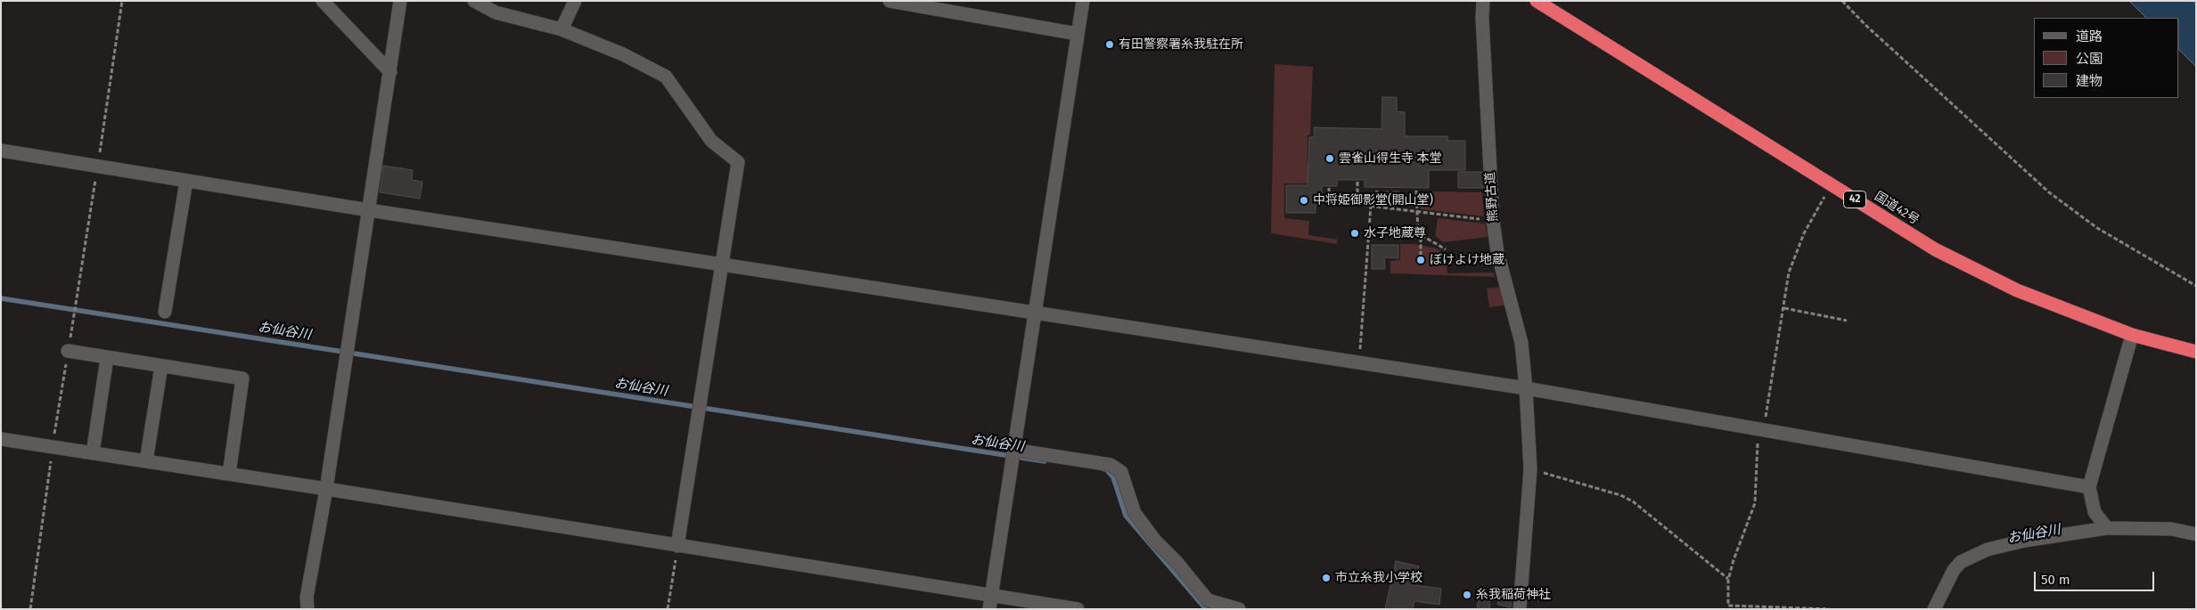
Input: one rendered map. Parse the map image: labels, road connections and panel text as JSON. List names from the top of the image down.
{
  "streets": {
    "highway": ["42", "国道42号"],
    "street": ["熊野古道"]
  },
  "water": ["お仙谷川"],
  "places": [
    "有田警察署糸我駐在所",
    "雲雀山得生寺 本堂",
    "中将姫御影堂(開山堂)",
    "水子地蔵尊",
    "ぼけよけ地蔵",
    "市立糸我小学校",
    "糸我稲荷神社"
  ],
  "legend": ["道路", "公園", "建物"],
  "scale_bar": "50 m"
}
